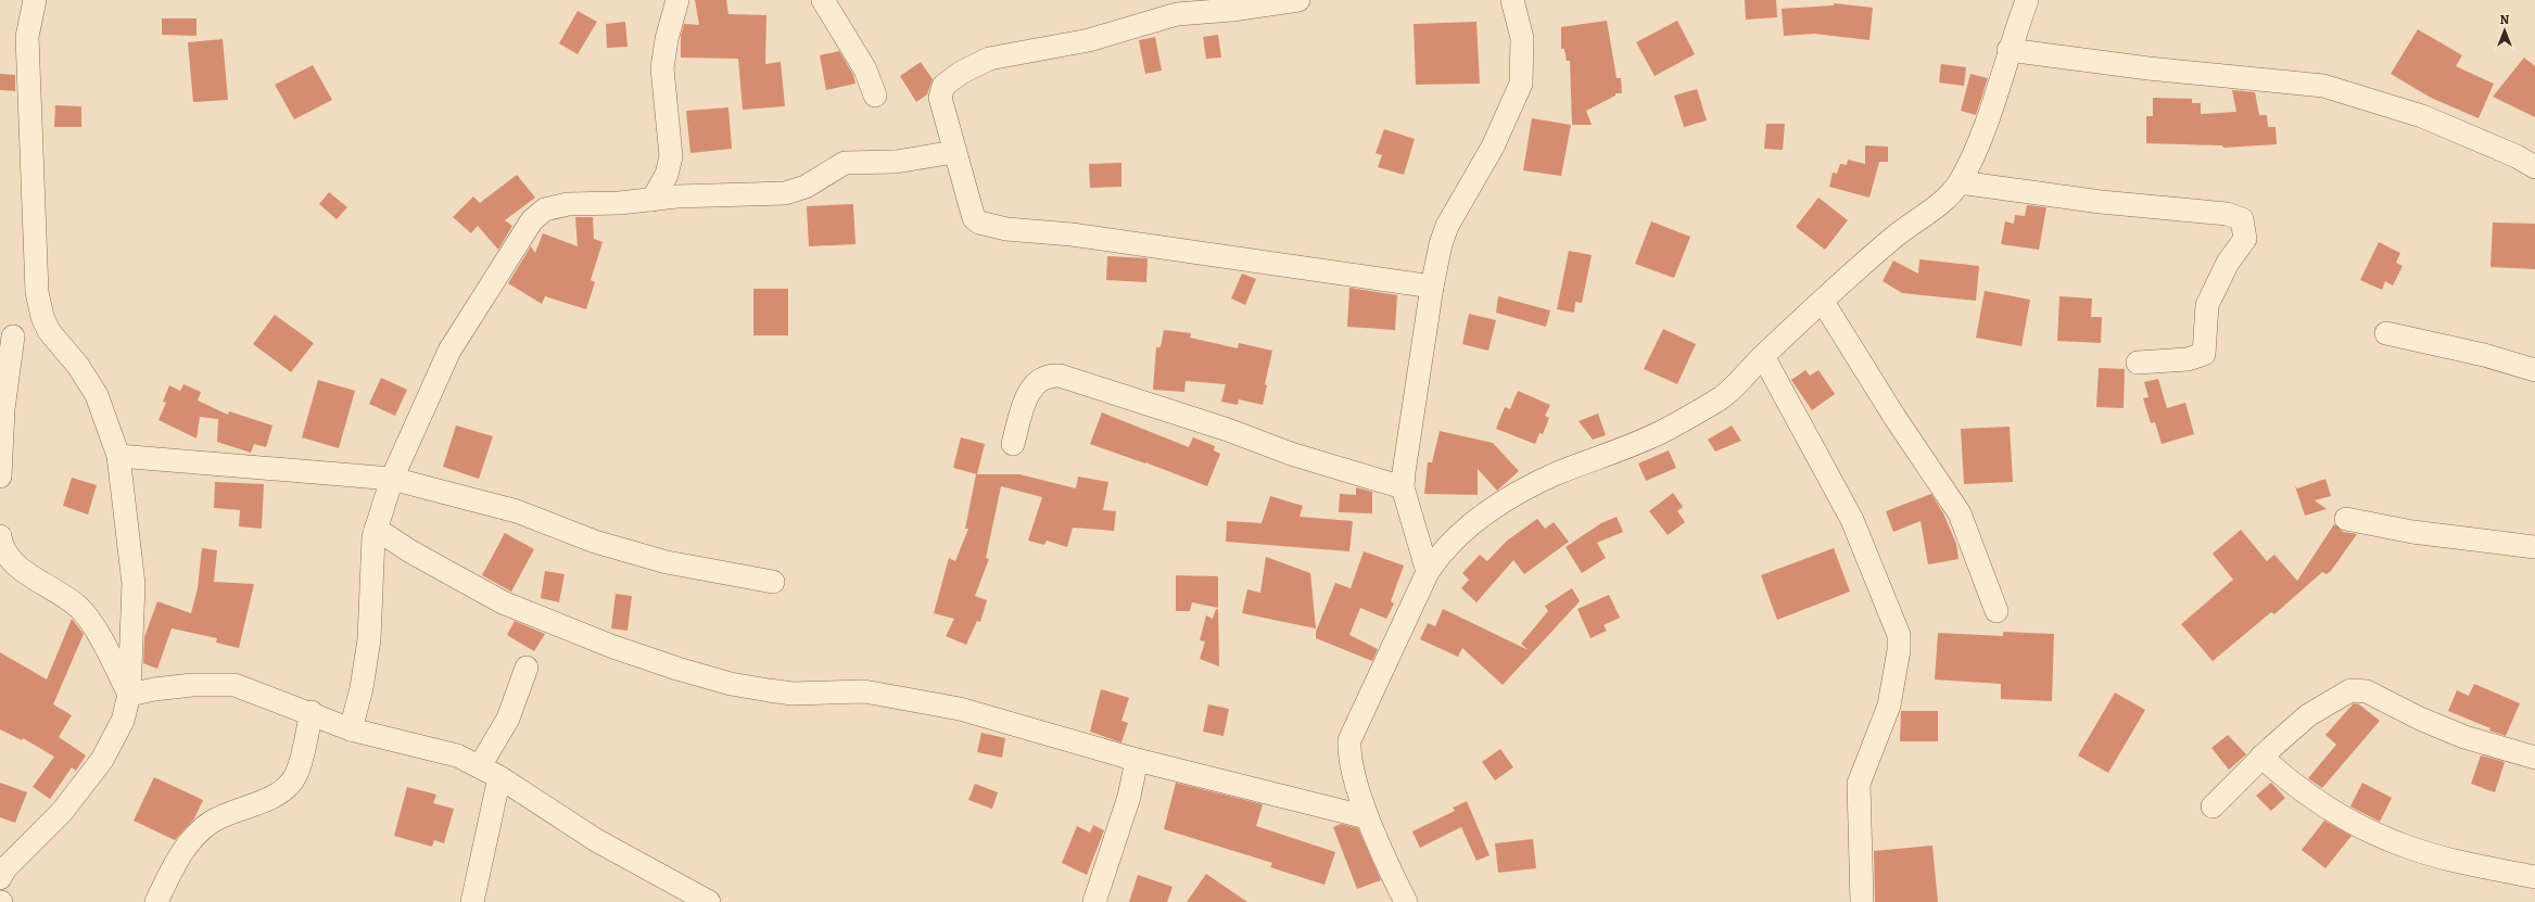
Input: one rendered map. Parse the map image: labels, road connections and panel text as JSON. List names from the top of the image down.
{
  "north": "top"
}
